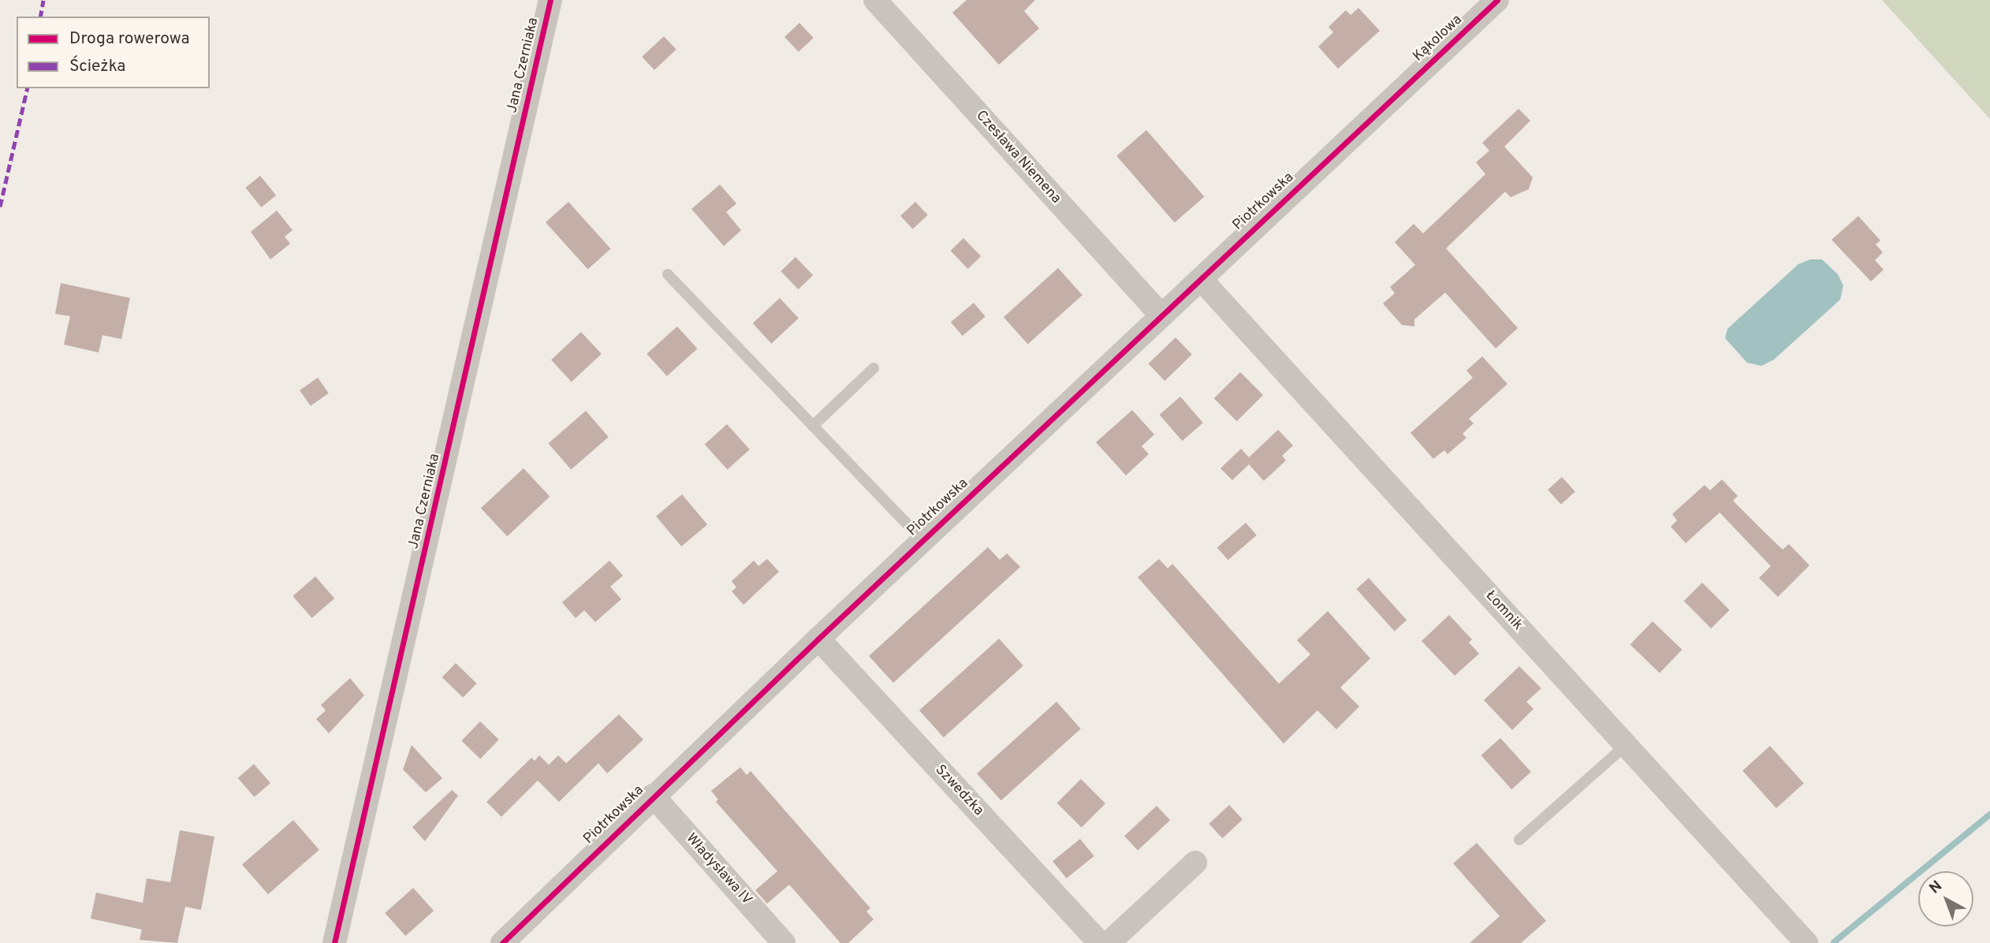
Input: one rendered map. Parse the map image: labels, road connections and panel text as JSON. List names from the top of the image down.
{
  "streets": {
    "street": [
      "Kąkolowa",
      "Jana Czerniaka",
      "Czesława Niemena",
      "Piotrkowska",
      "Łomnik",
      "Szwedzka",
      "Władysława IV"
    ]
  },
  "crossings": [
    ["Kąkolowa", "Piotrkowska"],
    ["Czesława Niemena", "Piotrkowska"],
    ["Piotrkowska", "Łomnik"],
    ["Piotrkowska", "Szwedzka"],
    ["Piotrkowska", "Władysława IV"]
  ],
  "legend": ["Droga rowerowa", "Ścieżka"],
  "north": "top left"
}
